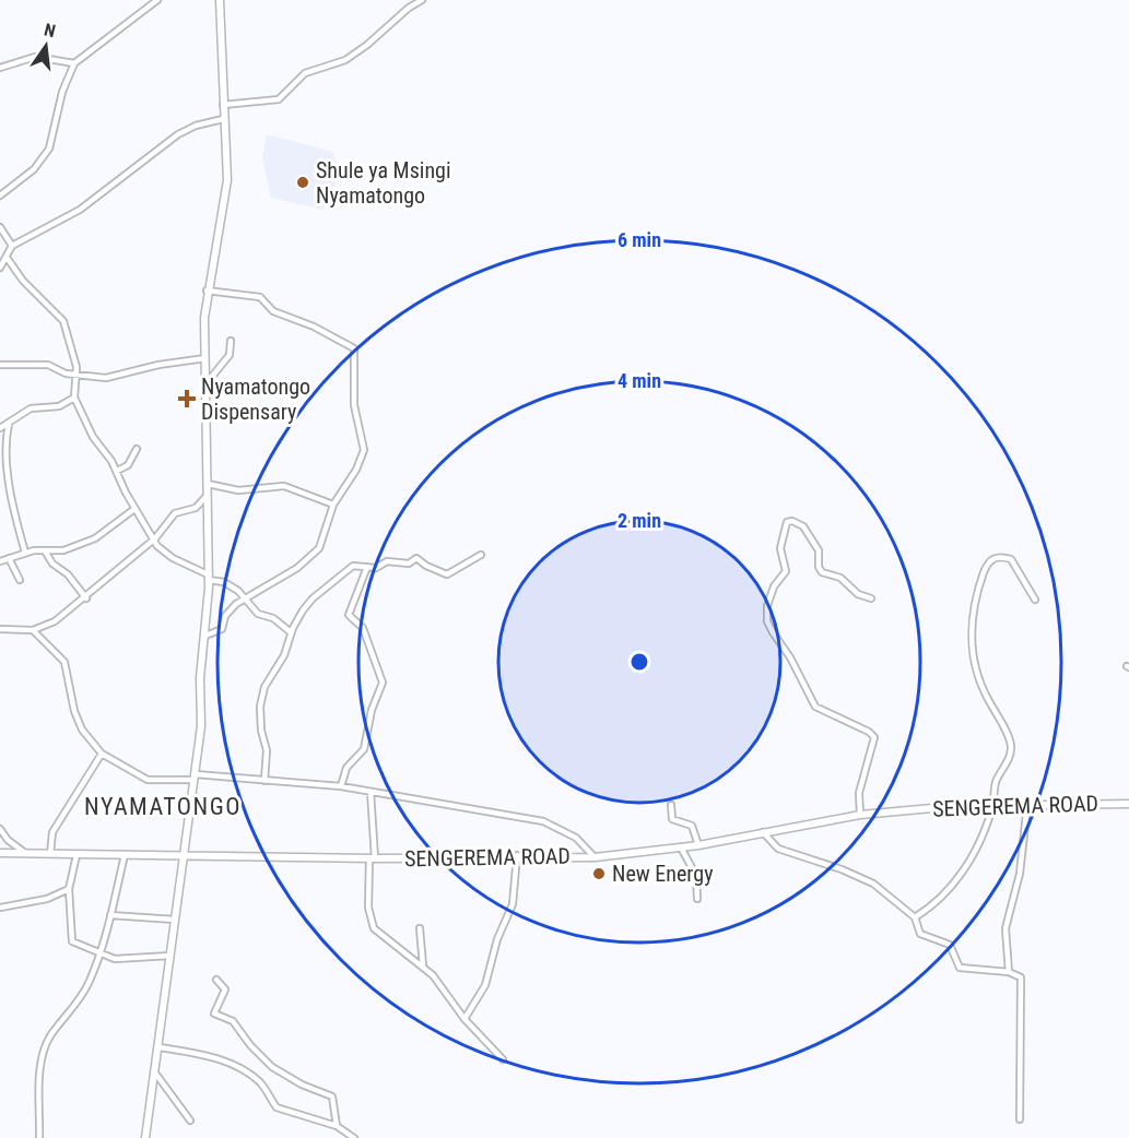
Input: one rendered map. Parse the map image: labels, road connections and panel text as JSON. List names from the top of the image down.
{
  "streets": {
    "street": ["SENGEREMA ROAD"]
  },
  "districts": ["NYAMATONGO"],
  "places": {
    "other": ["Shule ya Msingi Nyamatongo", "New Energy"],
    "health": ["Nyamatongo Dispensary"]
  },
  "north": "top",
  "rings": ["6 min", "4 min", "2 min"]
}
